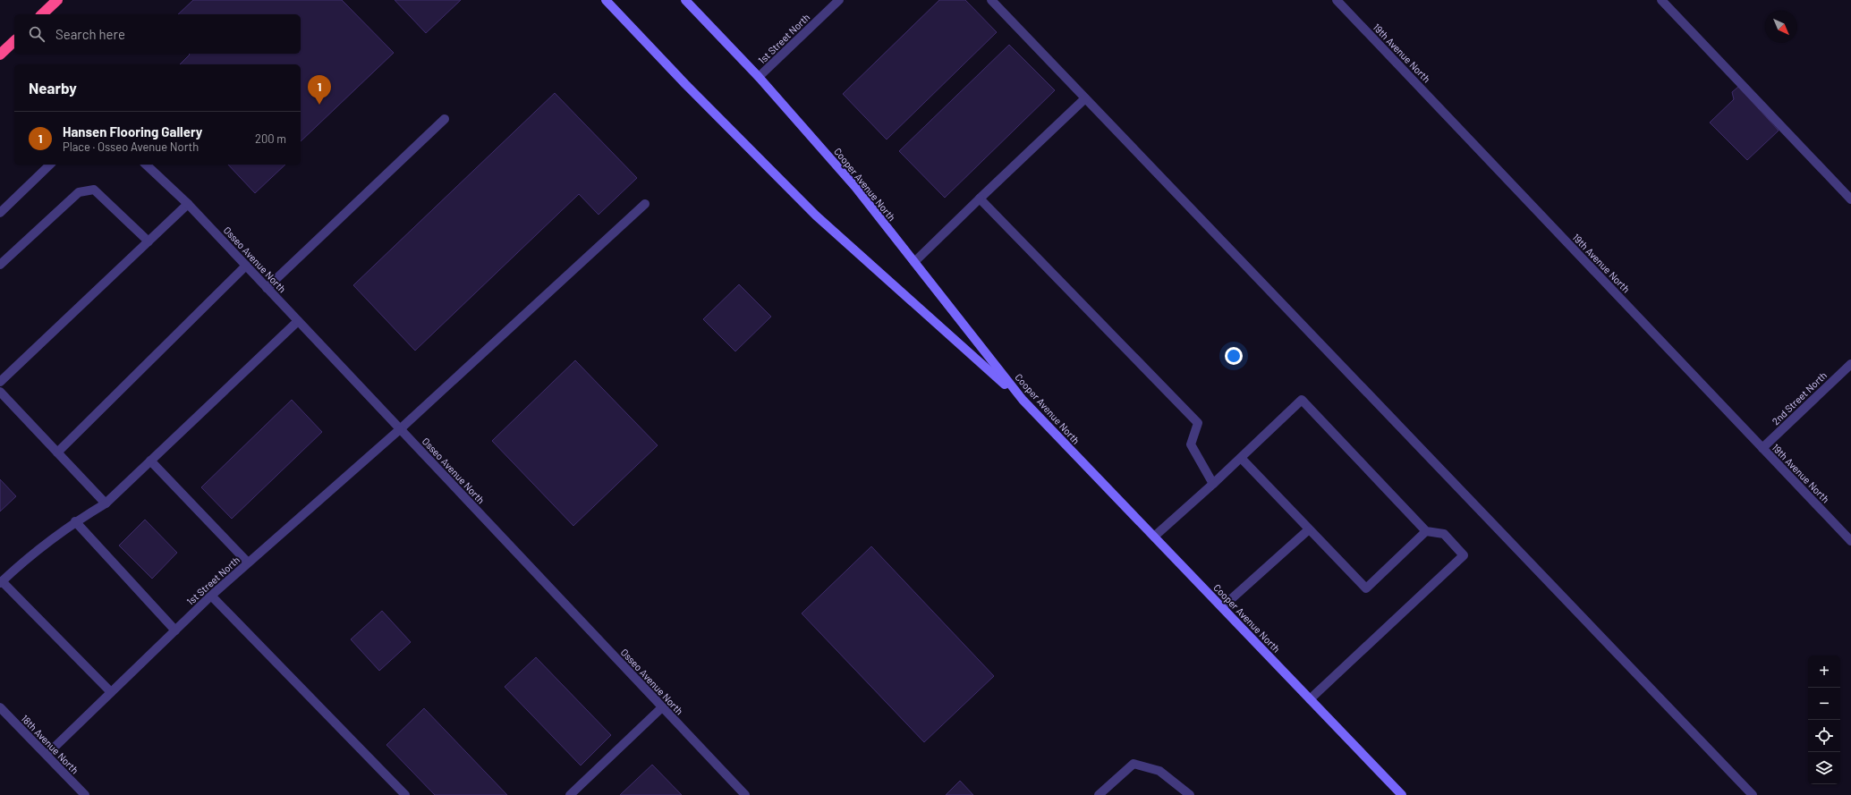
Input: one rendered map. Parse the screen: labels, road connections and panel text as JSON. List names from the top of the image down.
{
  "streets": {
    "main road": ["Cooper Avenue North"],
    "street": [
      "1st Street North",
      "19th Avenue North",
      "Osseo Avenue North",
      "2nd Street North",
      "18th Avenue North"
    ]
  },
  "crossings": [
    ["1st Street North", "Cooper Avenue North"],
    ["1st Street North", "Osseo Avenue North"],
    ["1st Street North", "18th Avenue North"],
    ["19th Avenue North", "2nd Street North"]
  ],
  "north": "bottom right",
  "page": {
    "search": "Search here",
    "heading": "Nearby",
    "pins": "1",
    "list": [
      {
        "mark": "1",
        "name": "Hansen Flooring Gallery",
        "note": "Place · Osseo Avenue North",
        "value": "200 m"
      }
    ],
    "map_buttons": ["+", "−"]
  }
}
